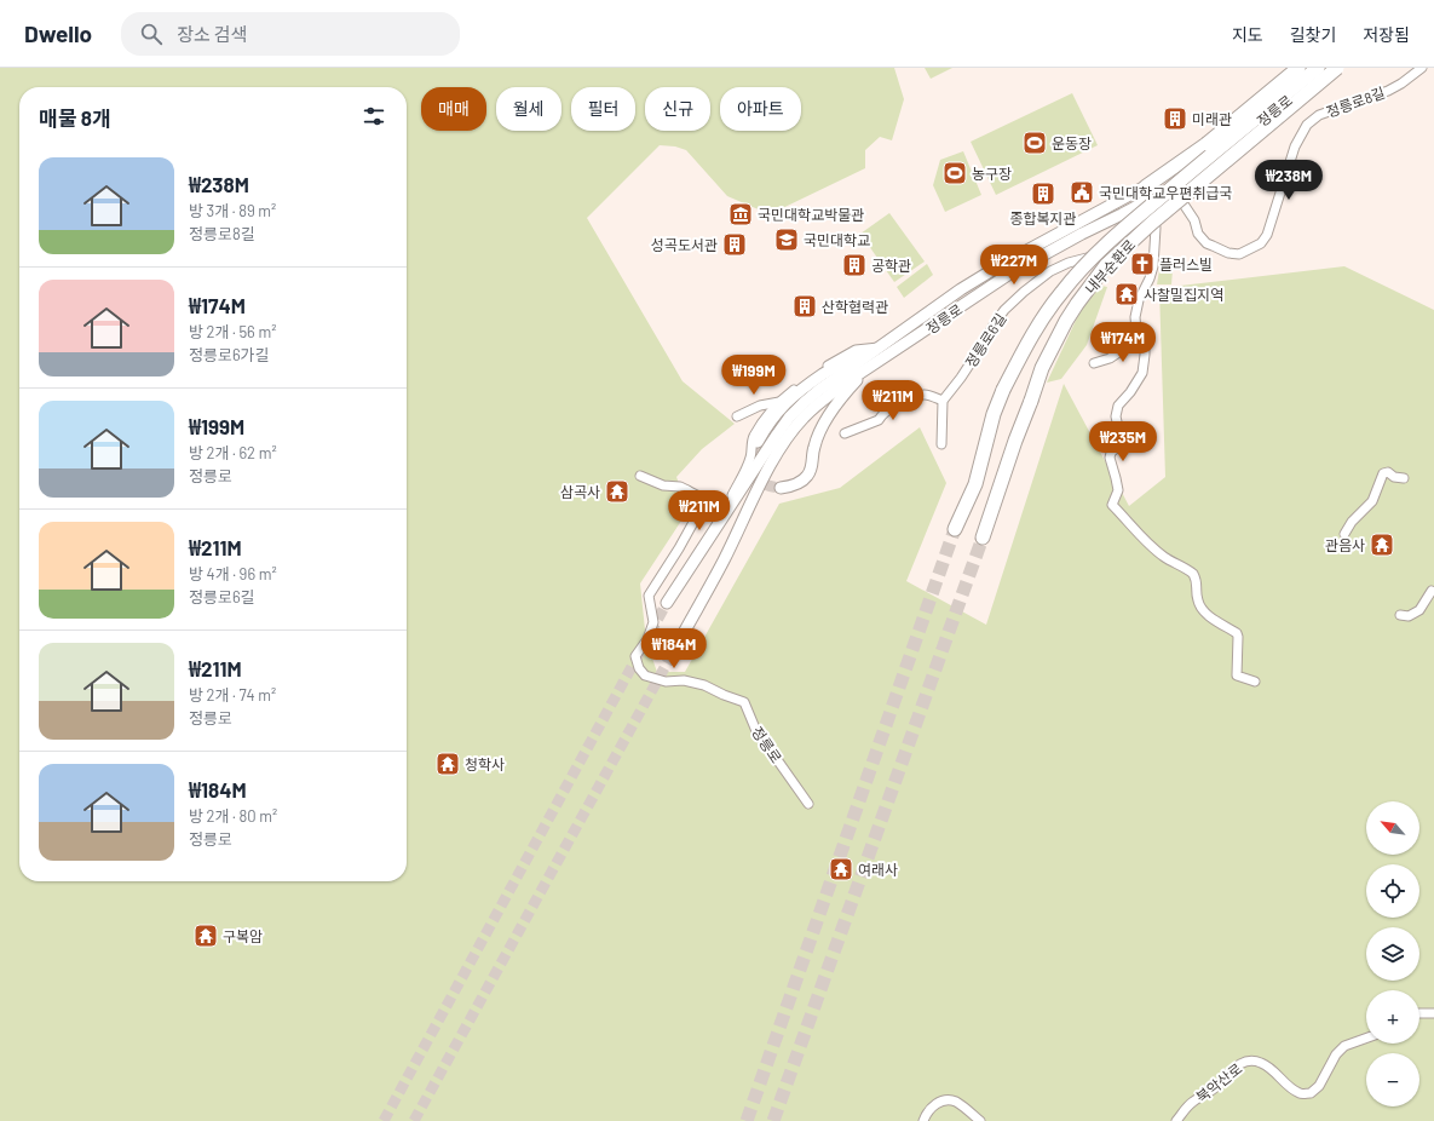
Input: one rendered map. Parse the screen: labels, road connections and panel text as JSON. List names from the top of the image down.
{
  "streets": {
    "highway": ["내부순환로"],
    "main road": ["정릉로"],
    "street": ["정릉로8길", "정릉로6길", "북악산로"]
  },
  "crossings": [
    ["정릉로8길", "정릉로"],
    ["정릉로8길", "정릉로6길"],
    ["정릉로", "정릉로6길"]
  ],
  "places": {
    "building": [
      "미래관",
      "종합복지관",
      "성곡도서관",
      "공학관",
      "산학협력관"
    ],
    "sports": ["운동장", "농구장"],
    "public building": ["국민대학교우편취급국"],
    "museum": ["국민대학교박물관"],
    "school or university": ["국민대학교"],
    "church": ["플러스빌"],
    "temple": [
      "사찰밀집지역",
      "삼곡사",
      "관음사",
      "청학사",
      "여래사",
      "구복암"
    ]
  },
  "north": "top left",
  "page": {
    "header": "Dwello",
    "search": "장소 검색",
    "nav": ["지도", "길찾기", "저장됨"],
    "chip": [
      "매매",
      "월세",
      "필터",
      "신규",
      "아파트"
    ],
    "heading": "매물 8개",
    "list": [
      {
        "name": "₩238M",
        "note": "방 3개 · 89 m² · 정릉로8길"
      },
      {
        "name": "₩174M",
        "note": "방 2개 · 56 m² · 정릉로6가길"
      },
      {
        "name": "₩199M",
        "note": "방 2개 · 62 m² · 정릉로"
      },
      {
        "name": "₩211M",
        "note": "방 4개 · 96 m² · 정릉로6길"
      },
      {
        "name": "₩211M",
        "note": "방 2개 · 74 m² · 정릉로"
      },
      {
        "name": "₩184M",
        "note": "방 2개 · 80 m² · 정릉로"
      }
    ],
    "price": [
      "₩238M",
      "₩227M",
      "₩174M",
      "₩199M",
      "₩211M",
      "₩235M",
      "₩211M",
      "₩184M"
    ],
    "map_buttons": ["+", "−"]
  }
}
